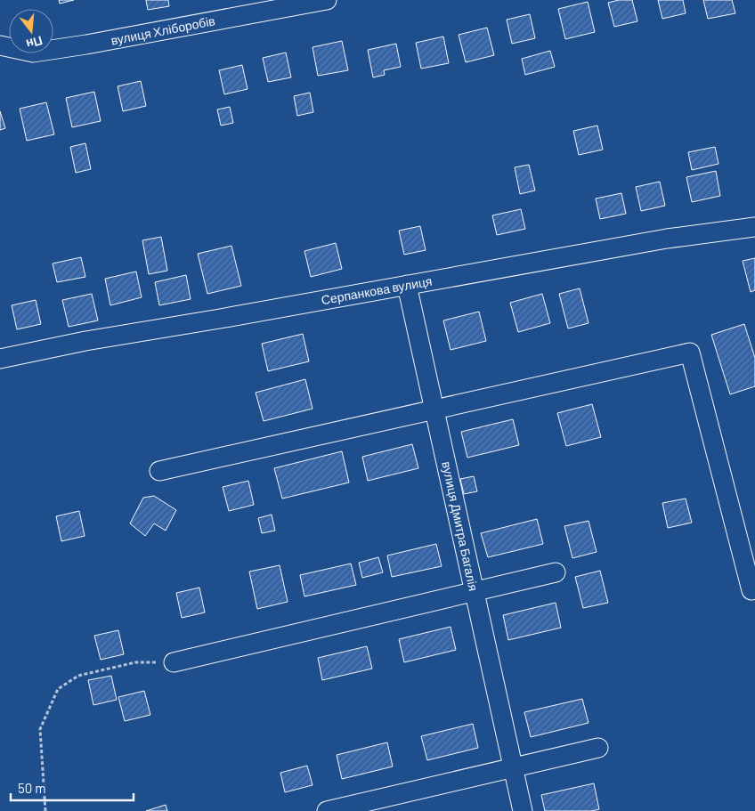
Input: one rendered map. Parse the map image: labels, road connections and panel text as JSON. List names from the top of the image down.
{
  "streets": {
    "street": ["вулиця Хліборобів", "Серпанкова вулиця", "вулиця Дмитра Багалія"]
  },
  "crossings": [
    ["Серпанкова вулиця", "вулиця Дмитра Багалія"]
  ],
  "scale_bar": "50 m",
  "north": "bottom"
}
